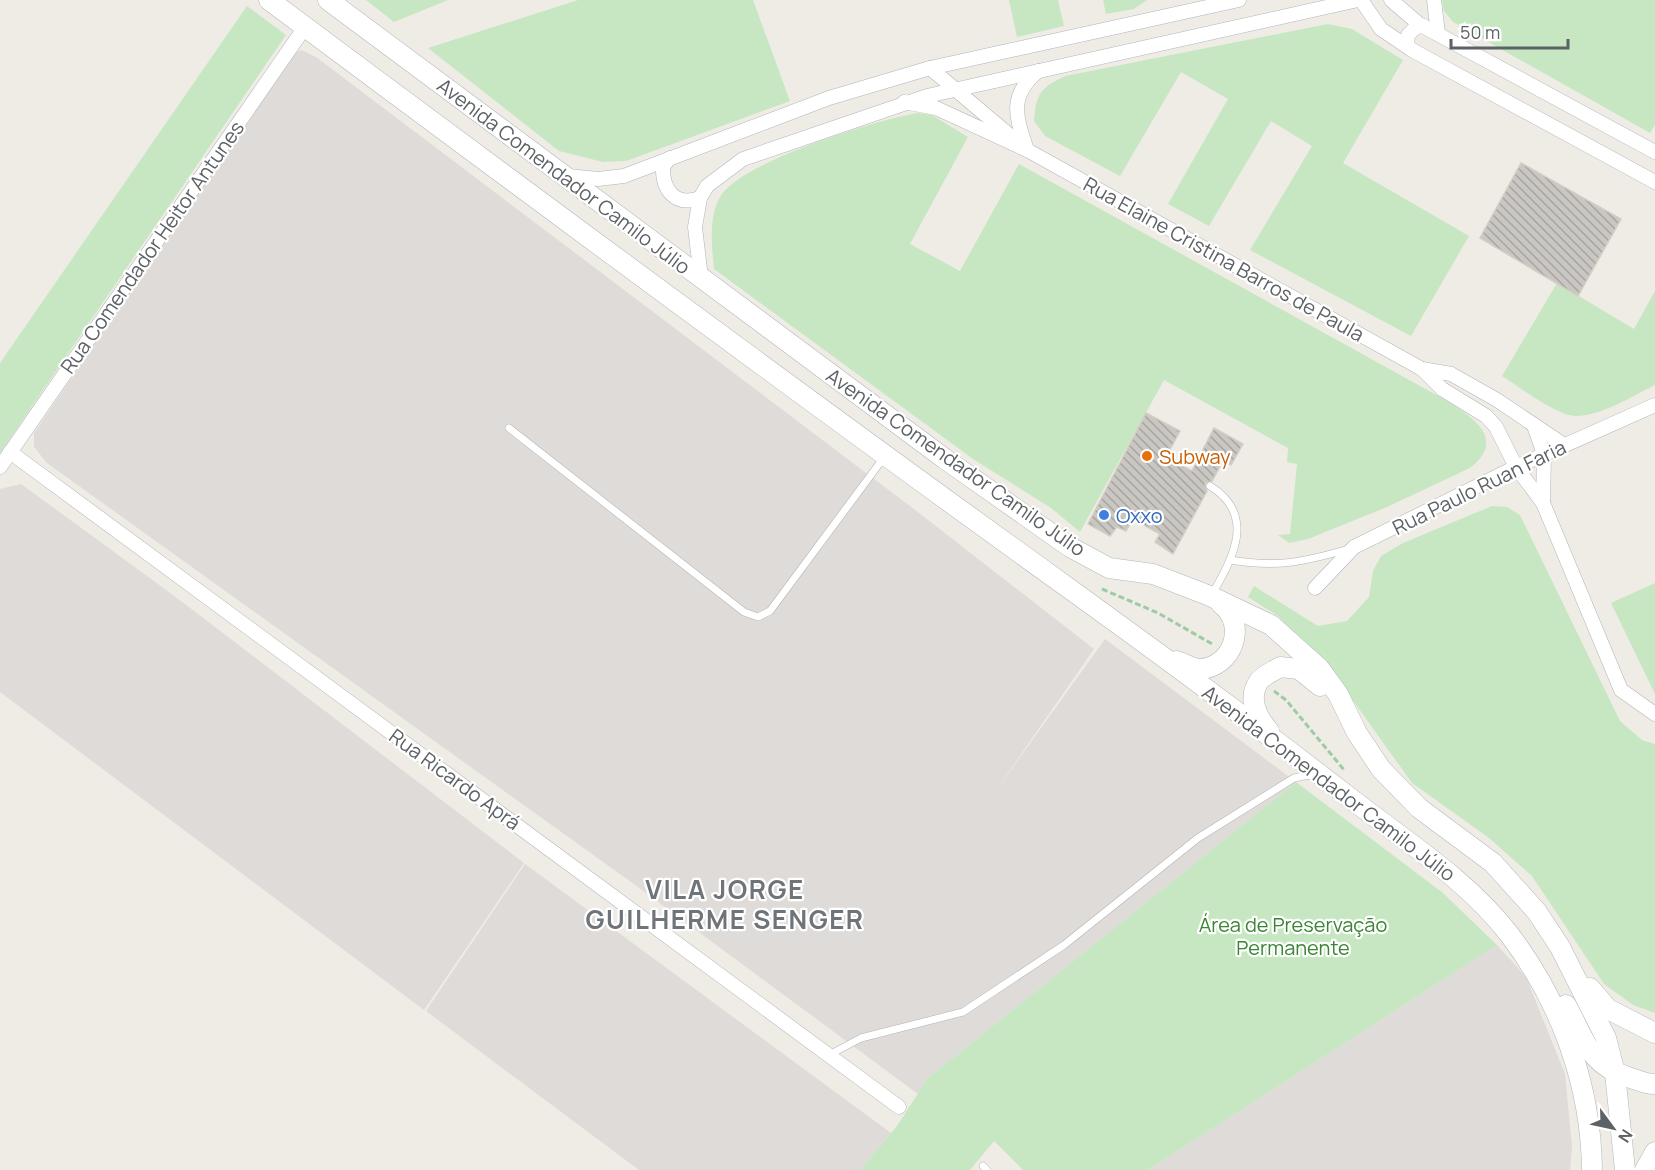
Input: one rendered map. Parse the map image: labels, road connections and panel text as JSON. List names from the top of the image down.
{
  "streets": {
    "main road": ["Avenida Comendador Camilo Júlio"],
    "street": [
      "Rua Comendador Heitor Antunes",
      "Rua Elaine Cristina Barros de Paula",
      "Rua Paulo Ruan Faria",
      "Rua Ricardo Aprá"
    ]
  },
  "crossings": [
    ["Avenida Comendador Camilo Júlio", "Rua Comendador Heitor Antunes"],
    ["Rua Comendador Heitor Antunes", "Rua Ricardo Aprá"],
    ["Rua Elaine Cristina Barros de Paula", "Rua Paulo Ruan Faria"]
  ],
  "districts": ["VILA JORGE GUILHERME SENGER"],
  "parks": ["Área de Preservação Permanente"],
  "places": ["Subway", "Oxxo"],
  "scale_bar": "50 m",
  "north": "bottom right"
}
